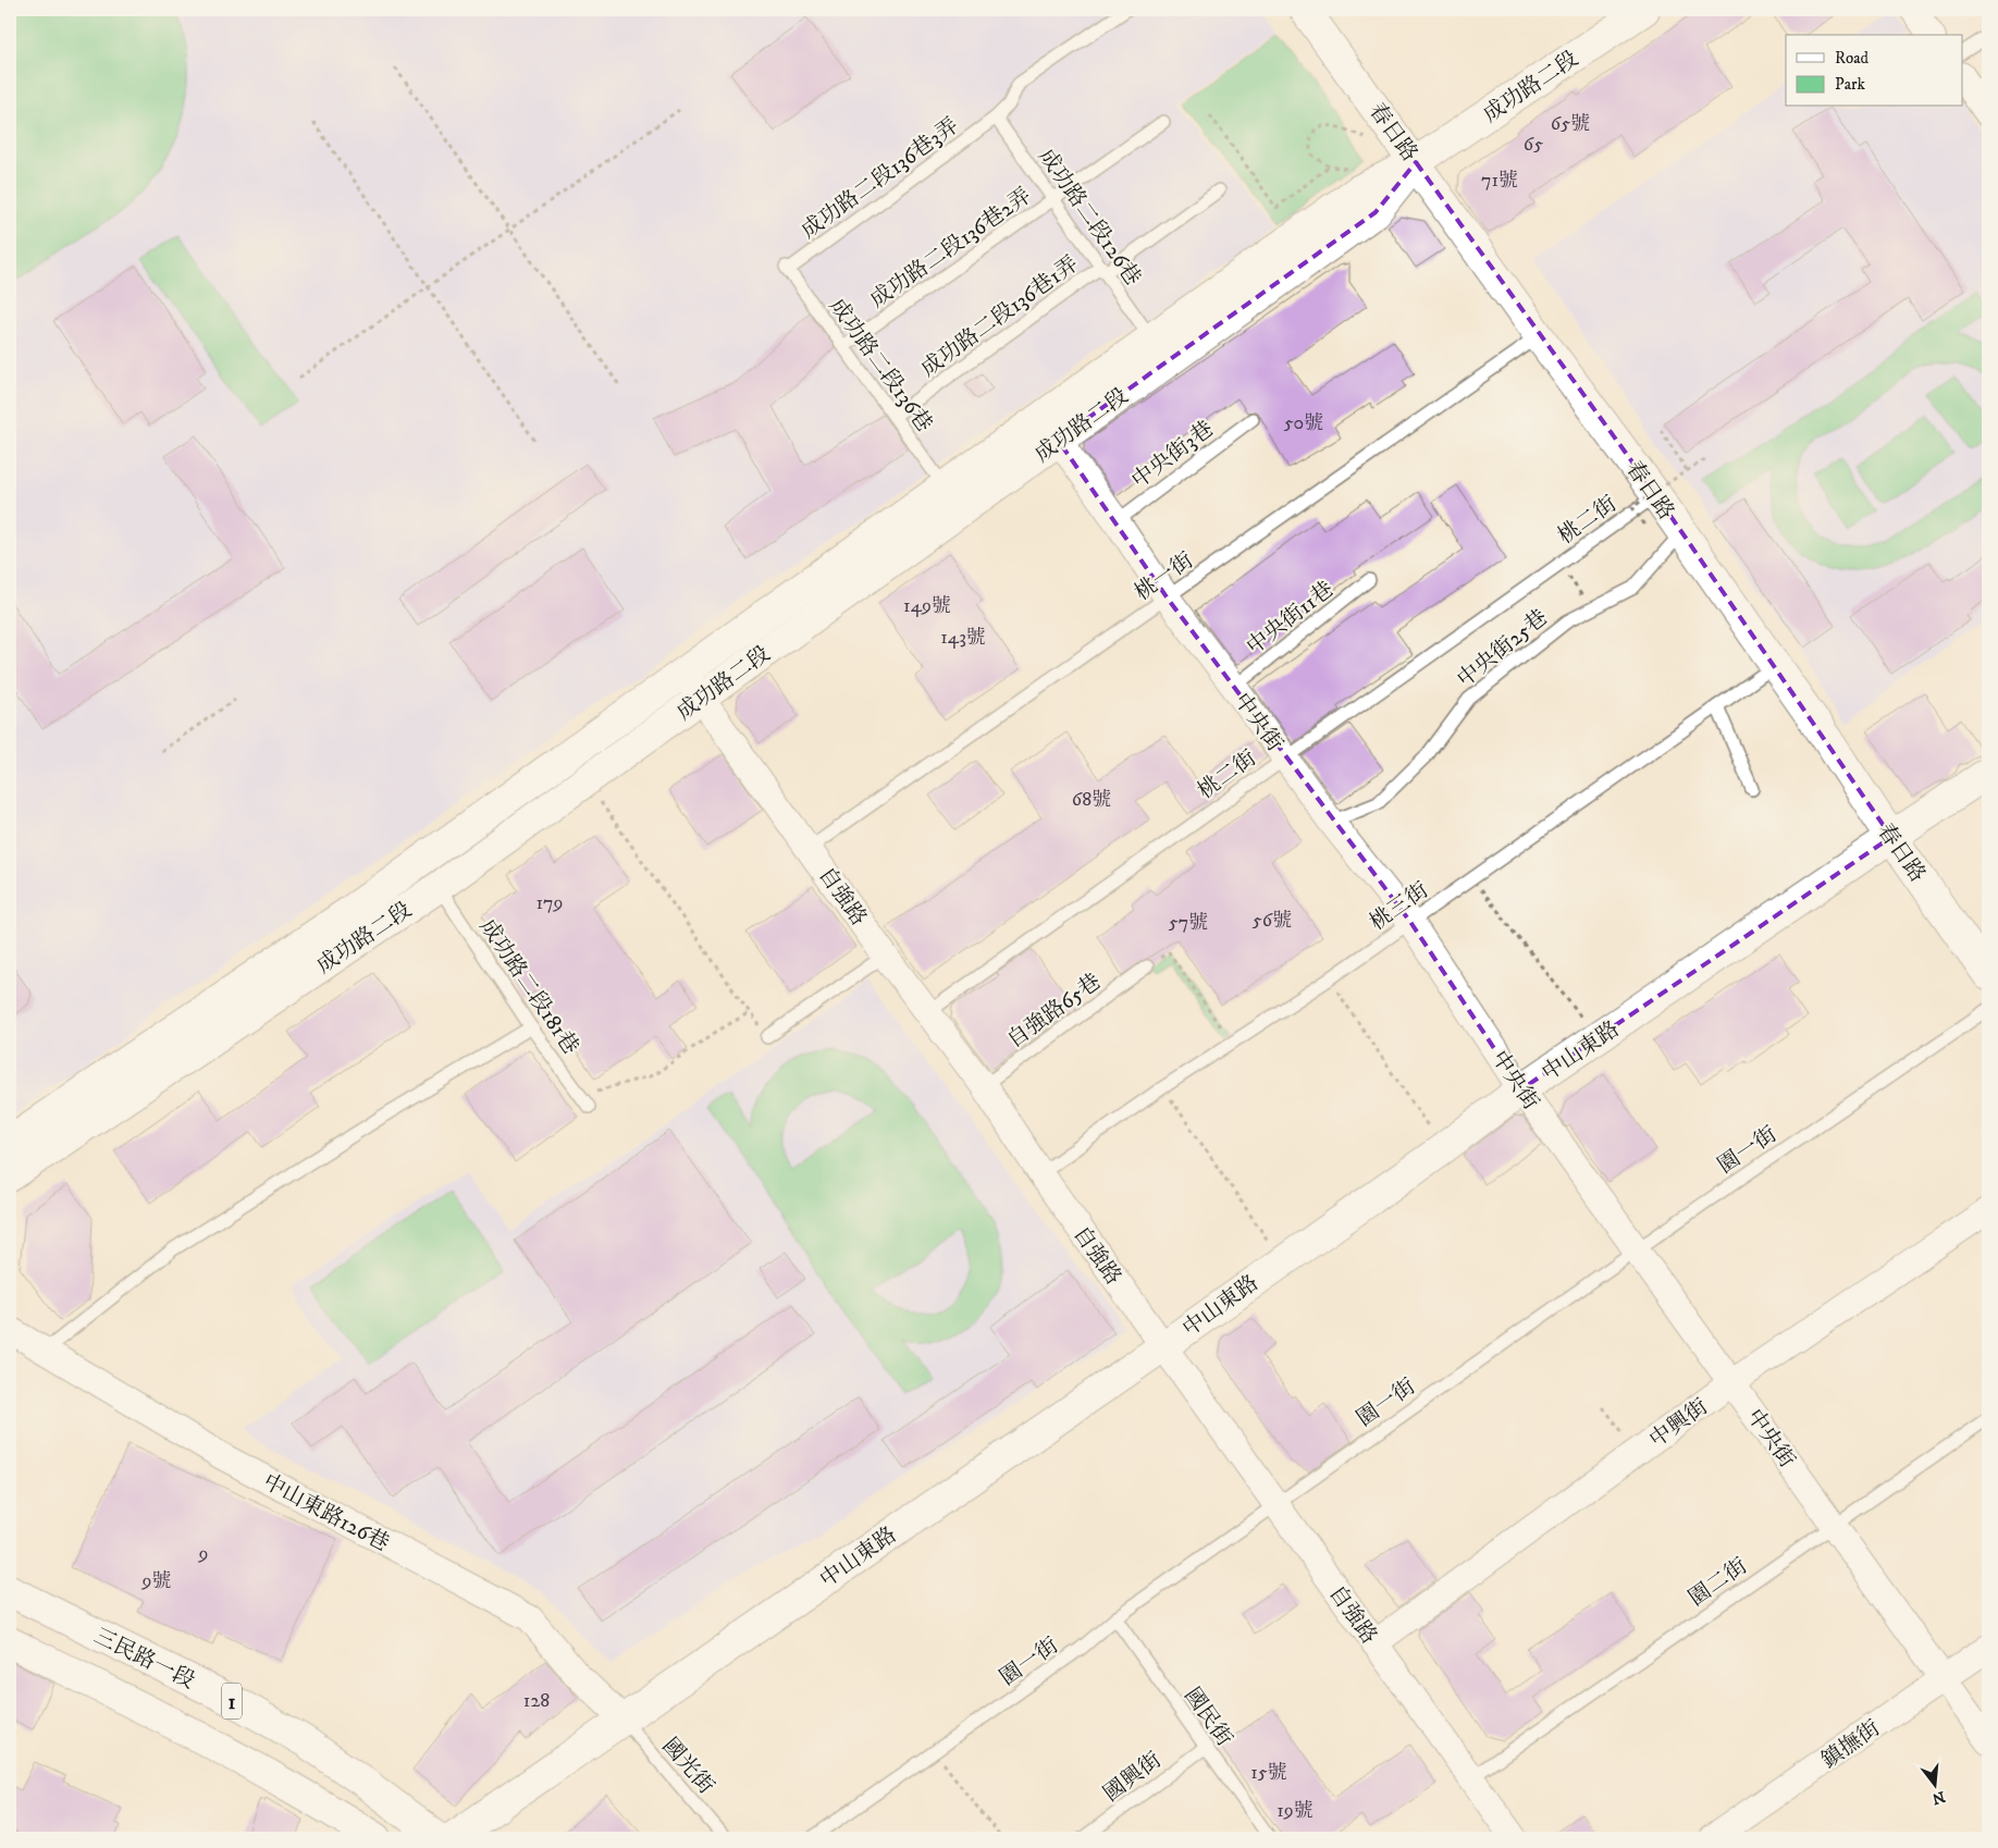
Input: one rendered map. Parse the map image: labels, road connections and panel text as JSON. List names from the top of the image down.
{
  "streets": {
    "street": [
      "成功路二段",
      "春日路",
      "中央街",
      "自強路",
      "中山東路",
      "中興街",
      "中山東路126巷",
      "三民路一段",
      "1",
      "鎮撫街"
    ],
    "lane": [
      "成功路二段136巷3弄",
      "成功路二段126巷",
      "成功路二段136巷2弄",
      "成功路二段136巷1弄",
      "成功路二段136巷",
      "中央街3巷",
      "桃二街",
      "桃一街",
      "中央街11巷",
      "中央街25巷",
      "桃三街",
      "成功路二段181巷",
      "自強路65巷",
      "園一街",
      "園二街",
      "國民街",
      "國光街",
      "國興街"
    ]
  },
  "crossings": [
    ["成功路二段", "春日路"],
    ["成功路二段", "成功路二段126巷"],
    ["成功路二段", "成功路二段136巷"],
    ["成功路二段", "中央街"],
    ["成功路二段", "自強路"],
    ["成功路二段", "成功路二段181巷"],
    ["春日路", "桃二街"],
    ["春日路", "桃一街"],
    ["春日路", "中央街25巷"],
    ["春日路", "桃三街"],
    ["春日路", "中山東路"],
    ["成功路二段136巷3弄", "成功路二段126巷"],
    ["成功路二段136巷3弄", "成功路二段136巷"],
    ["成功路二段126巷", "成功路二段136巷2弄"],
    ["成功路二段126巷", "成功路二段136巷1弄"],
    ["成功路二段136巷2弄", "成功路二段136巷"],
    ["成功路二段136巷1弄", "成功路二段136巷"],
    ["中央街3巷", "中央街"],
    ["桃二街", "中央街"],
    ["桃二街", "自強路"],
    ["桃一街", "中央街"],
    ["桃一街", "自強路"],
    ["中央街11巷", "中央街"],
    ["中央街25巷", "中央街"],
    ["中央街", "桃三街"],
    ["中央街", "中山東路"],
    ["中央街", "園一街"],
    ["中央街", "中興街"],
    ["中央街", "園二街"],
    ["中央街", "鎮撫街"],
    ["自強路", "桃三街"],
    ["自強路", "自強路65巷"],
    ["自強路", "中山東路"],
    ["自強路", "園一街"],
    ["自強路", "中興街"],
    ["自強路", "園二街"],
    ["中山東路", "中山東路126巷"],
    ["中山東路", "國光街"],
    ["園一街", "國民街"],
    ["中山東路126巷", "國光街"],
    ["國民街", "國興街"]
  ],
  "house_numbers": [
    "65號",
    "65",
    "71號",
    "50號",
    "149號",
    "143號",
    "68號",
    "179",
    "56號",
    "57號",
    "9",
    "9號",
    "128",
    "15號",
    "19號"
  ],
  "legend": ["Road", "Park"],
  "north": "bottom"
}
